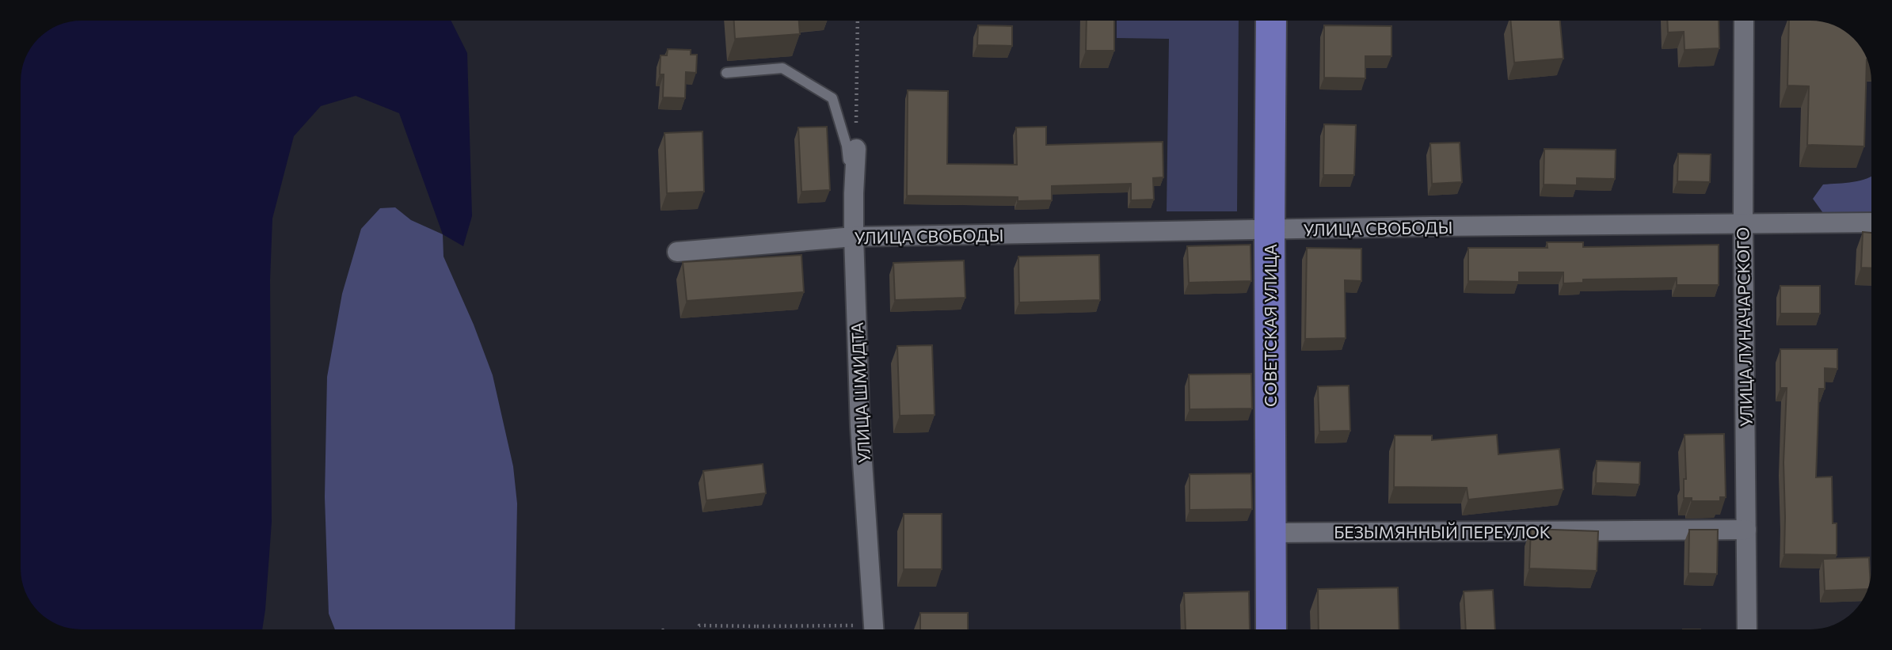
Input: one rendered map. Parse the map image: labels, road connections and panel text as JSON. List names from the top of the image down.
{
  "streets": {
    "main road": ["СОВЕТСКАЯ УЛИЦА"],
    "street": [
      "УЛИЦА СВОБОДЫ",
      "УЛИЦА ЛУНАЧАРСКОГО",
      "УЛИЦА ШМИДТА",
      "БЕЗЫМЯННЫЙ ПЕРЕУЛОК"
    ]
  },
  "crossings": [
    ["УЛИЦА СВОБОДЫ", "СОВЕТСКАЯ УЛИЦА"],
    ["УЛИЦА СВОБОДЫ", "УЛИЦА ЛУНАЧАРСКОГО"],
    ["УЛИЦА СВОБОДЫ", "УЛИЦА ШМИДТА"],
    ["СОВЕТСКАЯ УЛИЦА", "БЕЗЫМЯННЫЙ ПЕРЕУЛОК"],
    ["УЛИЦА ЛУНАЧАРСКОГО", "БЕЗЫМЯННЫЙ ПЕРЕУЛОК"]
  ]
}
